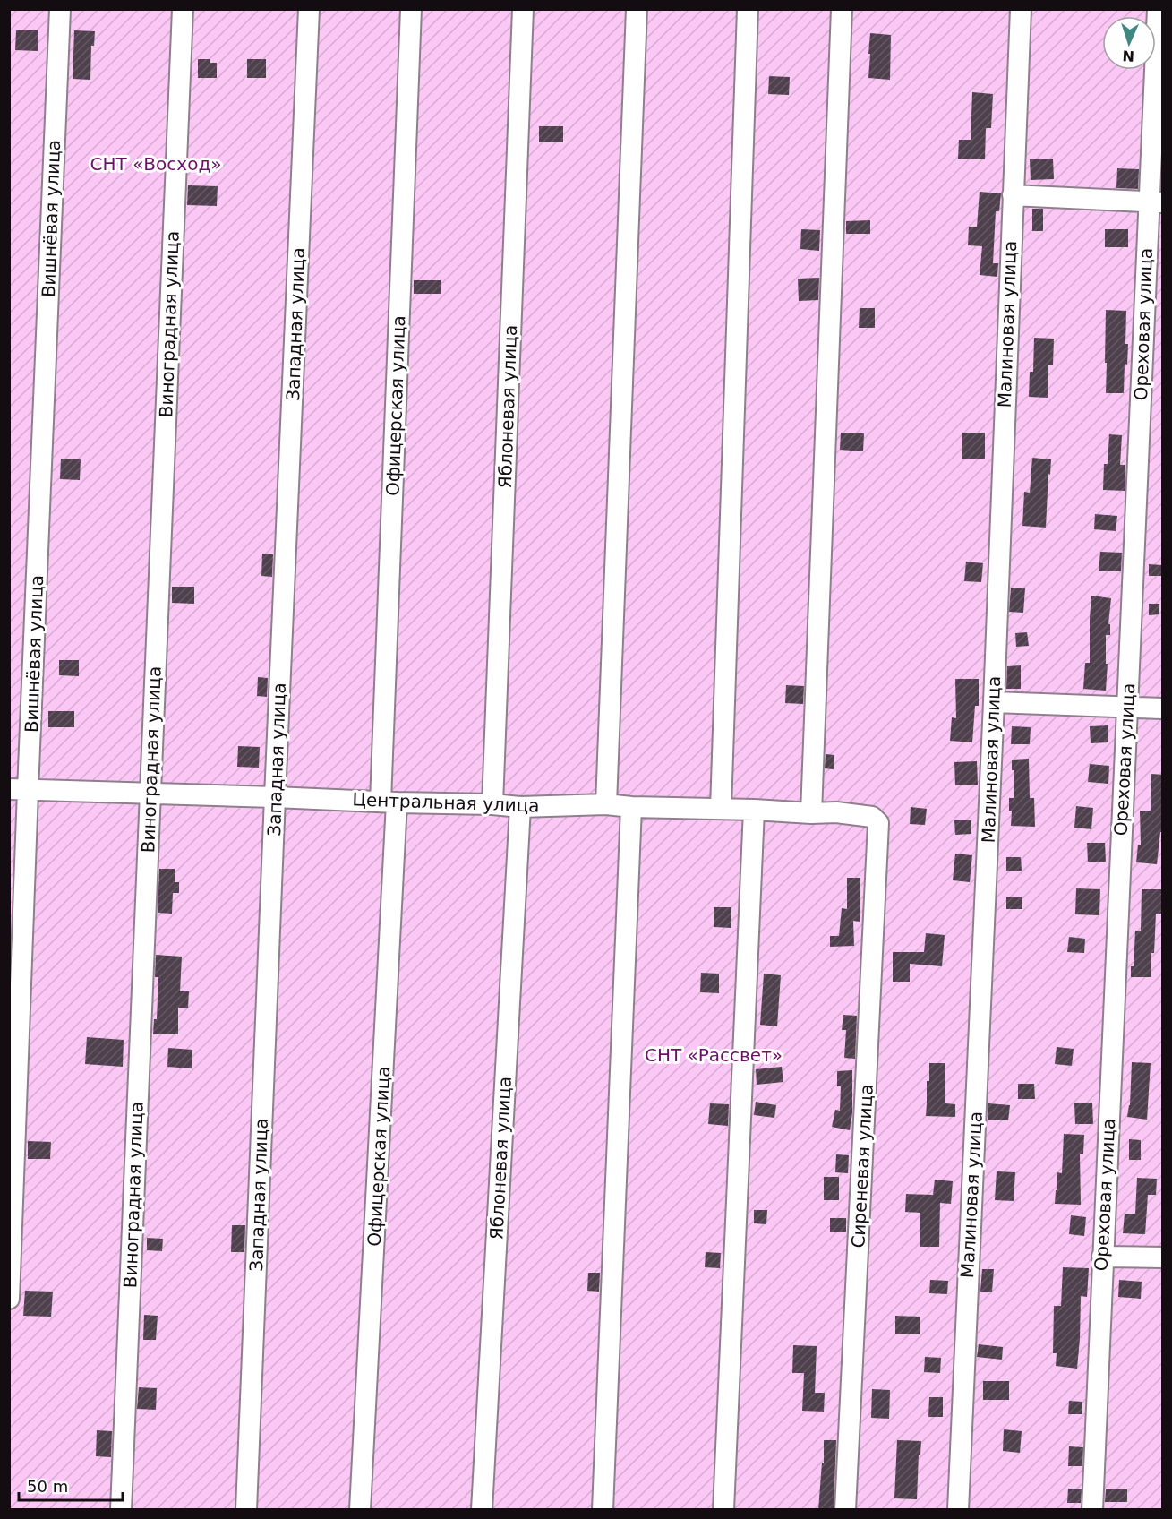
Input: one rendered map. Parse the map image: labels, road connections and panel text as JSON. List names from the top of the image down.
{
  "streets": {
    "street": [
      "Вишнёвая улица",
      "Виноградная улица",
      "Западная улица",
      "Малиновая улица",
      "Ореховая улица",
      "Офицерская улица",
      "Яблоневая улица",
      "Центральная улица",
      "Сиреневая улица"
    ]
  },
  "crossings": [
    ["Вишнёвая улица", "Центральная улица"],
    ["Виноградная улица", "Центральная улица"],
    ["Западная улица", "Центральная улица"],
    ["Офицерская улица", "Центральная улица"],
    ["Яблоневая улица", "Центральная улица"],
    ["Центральная улица", "Сиреневая улица"]
  ],
  "parks": ["СНТ «Восход»", "СНТ «Рассвет»"],
  "scale_bar": "50 m",
  "north": "bottom"
}
